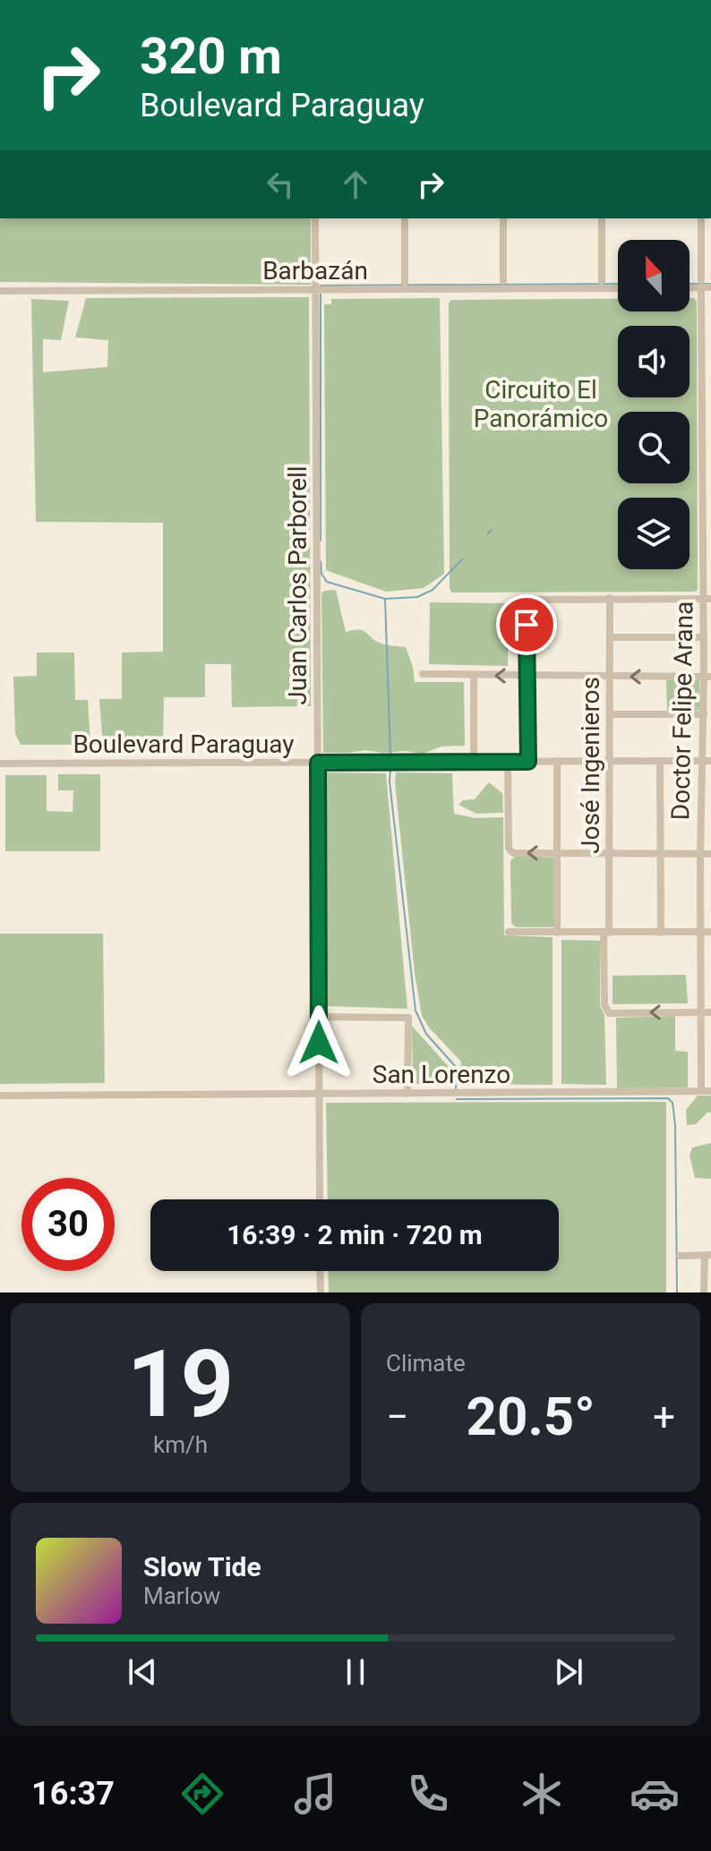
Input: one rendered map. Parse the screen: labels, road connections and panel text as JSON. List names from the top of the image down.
{
  "streets": {
    "street": [
      "Barbazán",
      "Juan Carlos Parborell",
      "Doctor Felipe Arana",
      "Boulevard Paraguay",
      "José Ingenieros",
      "San Lorenzo"
    ]
  },
  "crossings": [
    ["Barbazán", "Juan Carlos Parborell"],
    ["Juan Carlos Parborell", "Boulevard Paraguay"],
    ["Juan Carlos Parborell", "San Lorenzo"],
    ["Doctor Felipe Arana", "Boulevard Paraguay"],
    ["Doctor Felipe Arana", "José Ingenieros"],
    ["Doctor Felipe Arana", "San Lorenzo"],
    ["Boulevard Paraguay", "José Ingenieros"]
  ],
  "parks": ["Circuito El Panorámico"],
  "north": "top",
  "page": {
    "turn": ["320 m", "Boulevard Paraguay"],
    "limit": "30",
    "trip": "16:39 · 2 min · 720 m",
    "tile": [
      ["19", "km/h"],
      "Climate"
    ],
    "heat": ["−", "20.5°", "+"],
    "song": ["Slow Tide", "Marlow"],
    "tabs": "16:37"
  }
}
